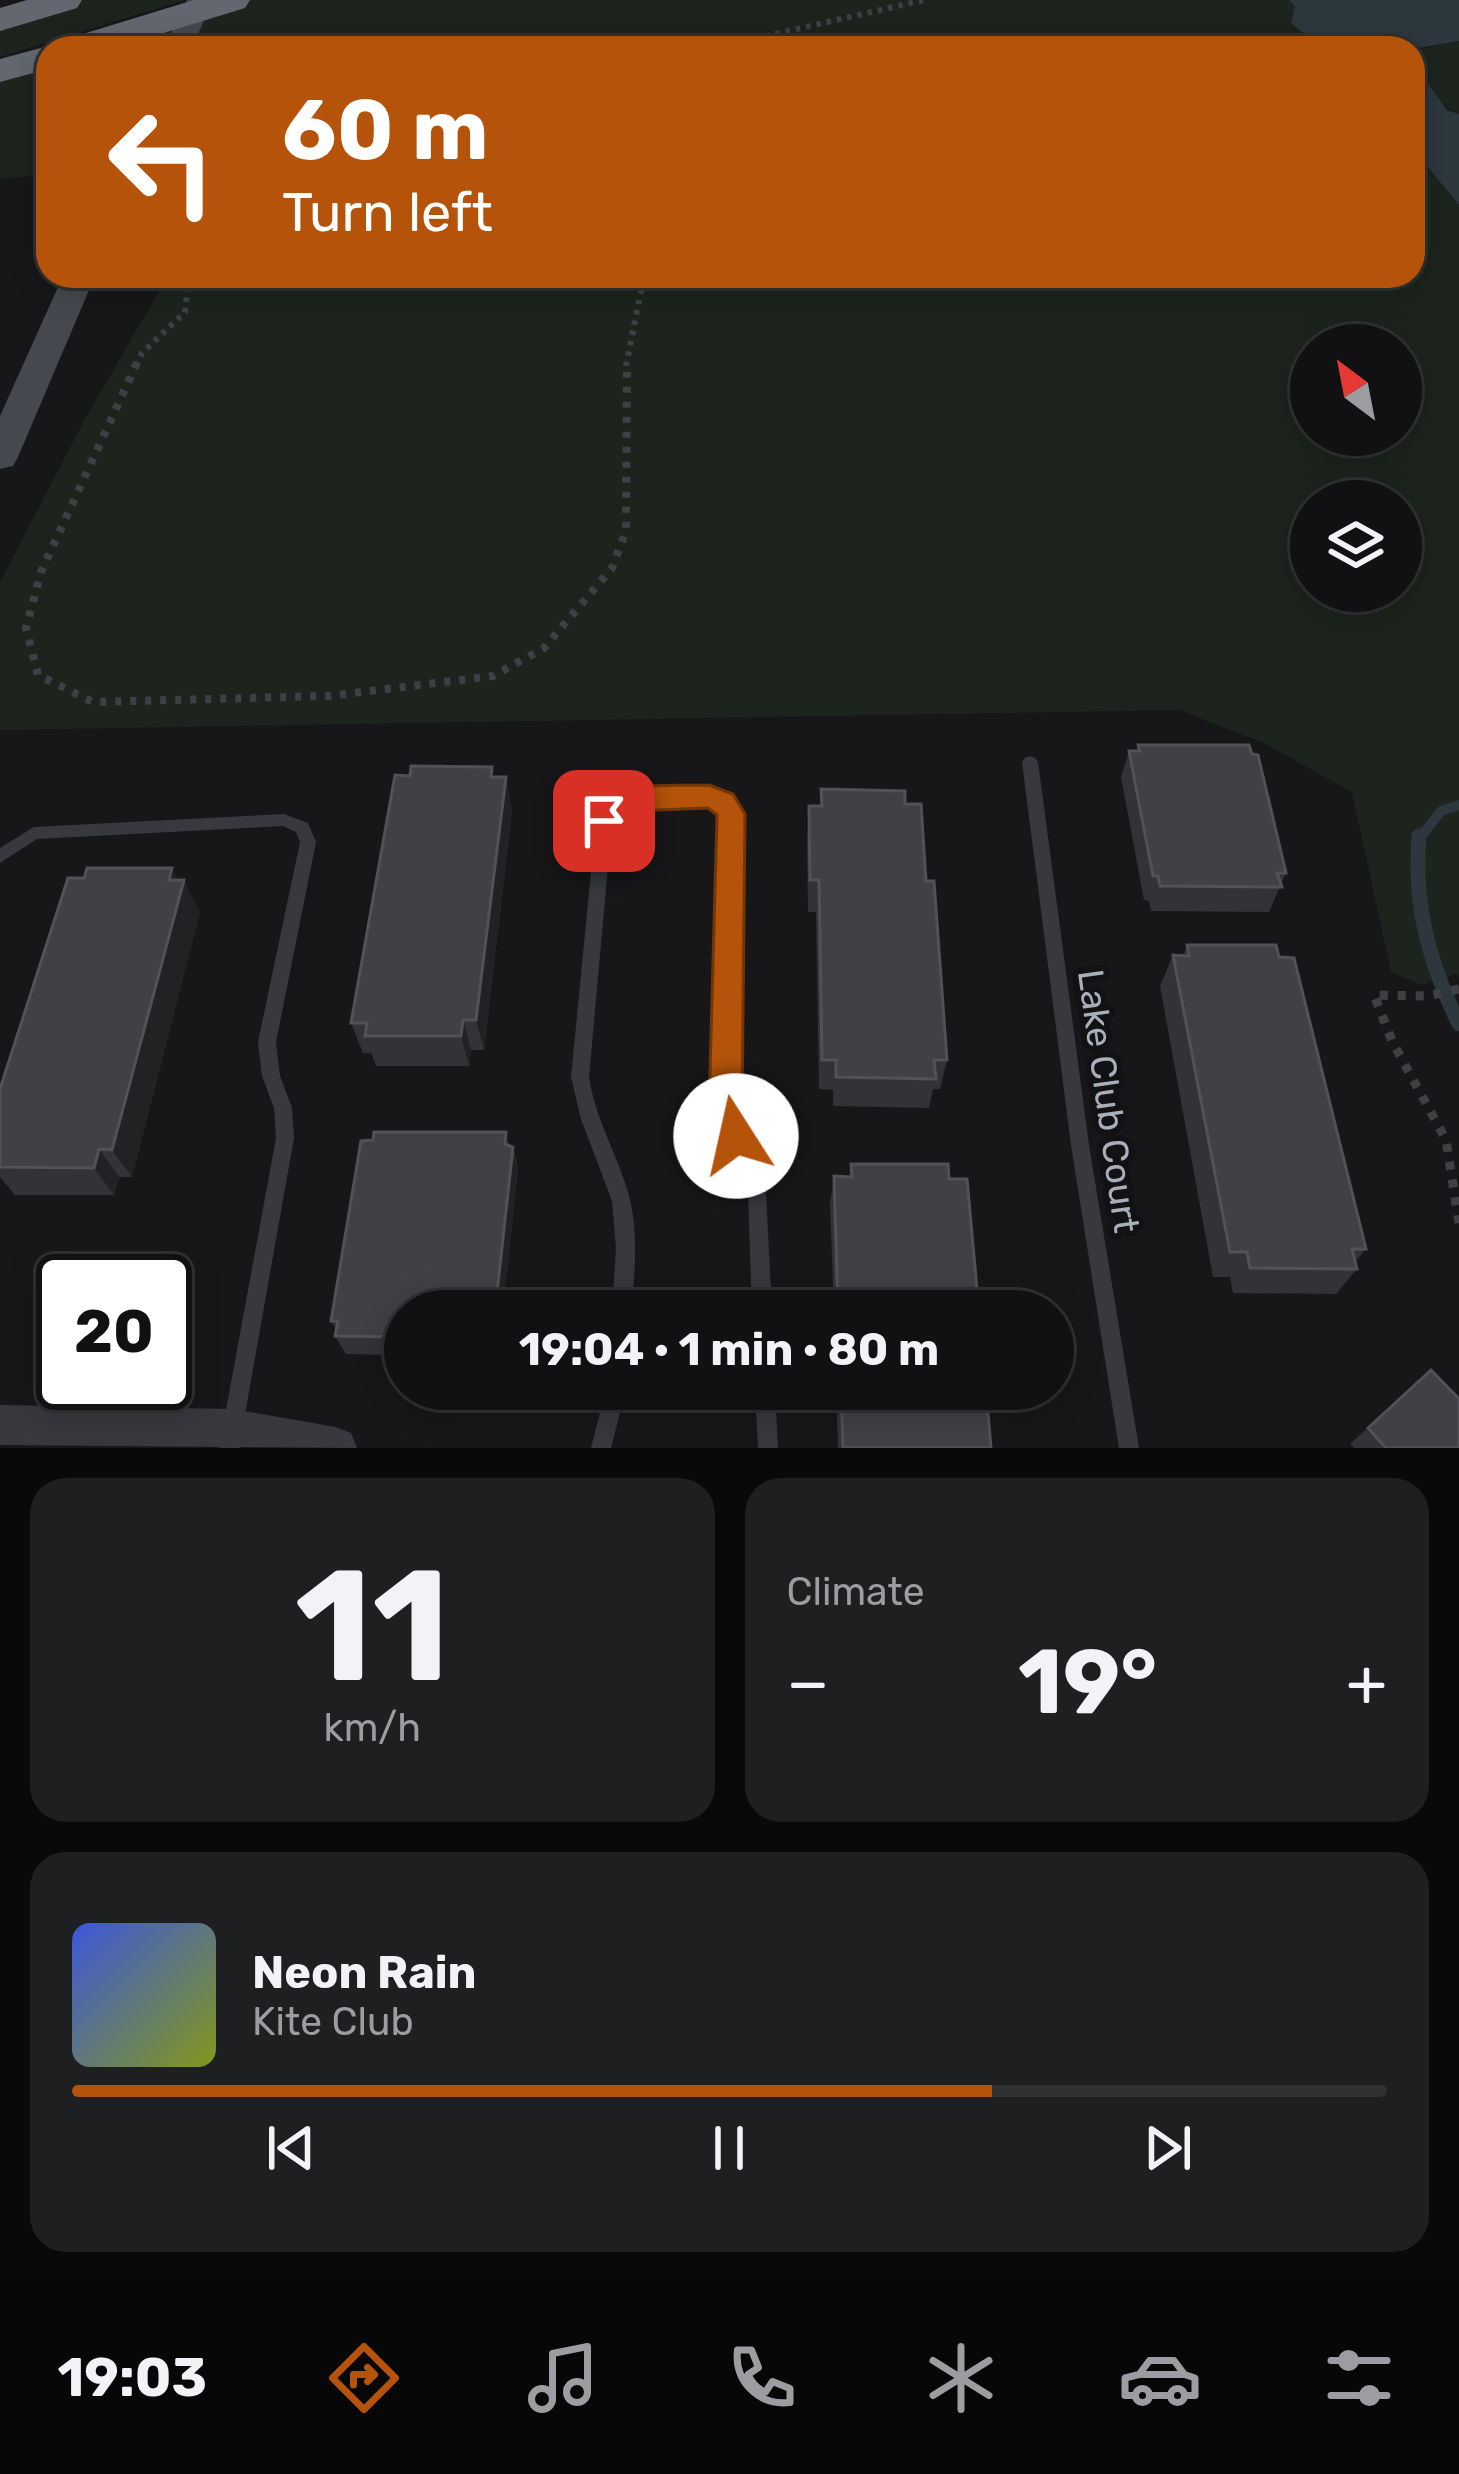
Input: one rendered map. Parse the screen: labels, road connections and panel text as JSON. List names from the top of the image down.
{
  "streets": {
    "lane": ["Lake Club Court"]
  },
  "north": "top left",
  "page": {
    "turn": ["60 m", "Turn left"],
    "limit": "20",
    "trip": "19:04 · 1 min · 80 m",
    "tile": [
      ["11", "km/h"],
      "Climate"
    ],
    "heat": ["−", "19°", "+"],
    "song": ["Neon Rain", "Kite Club"],
    "tabs": "19:03"
  }
}
